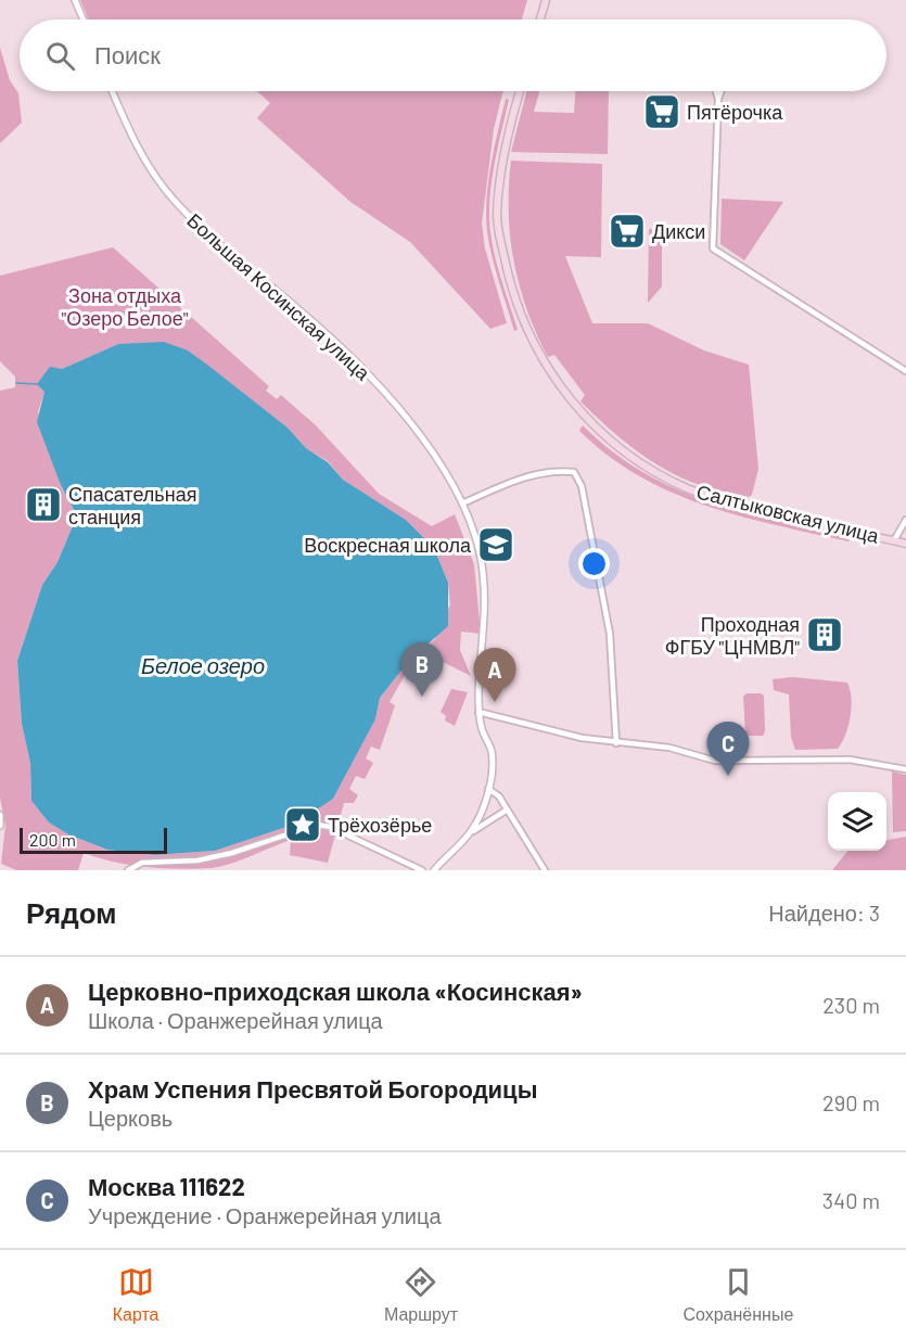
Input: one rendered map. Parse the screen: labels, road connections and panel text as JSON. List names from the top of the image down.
{
  "streets": {
    "main road": ["Салтыковская улица"],
    "street": ["Большая Косинская улица"]
  },
  "water": ["Белое озеро"],
  "parks": ["Зона отдыха \"Озеро Белое\""],
  "places": {
    "supermarket": ["Пятёрочка", "Дикси"],
    "building": ["Спасательная станция", "Проходная ФГБУ \"ЦНМВЛ\""],
    "school or university": ["Воскресная школа"],
    "place": ["Трёхозёрье"]
  },
  "scale_bar": "200 m",
  "page": {
    "search": "Поиск",
    "pins": ["B", "A", "C"],
    "scale": "200 m",
    "heading": ["Рядом", "Найдено: 3"],
    "list": [
      {
        "mark": "A",
        "name": "Церковно-приходская школа «Косинская»",
        "note": "Школа · Оранжерейная улица",
        "value": "230 m"
      },
      {
        "mark": "B",
        "name": "Храм Успения Пресвятой Богородицы",
        "note": "Церковь",
        "value": "290 m"
      },
      {
        "mark": "C",
        "name": "Москва 111622",
        "note": "Учреждение · Оранжерейная улица",
        "value": "340 m"
      }
    ],
    "nav": ["Карта", "Маршрут", "Сохранённые"]
  }
}
